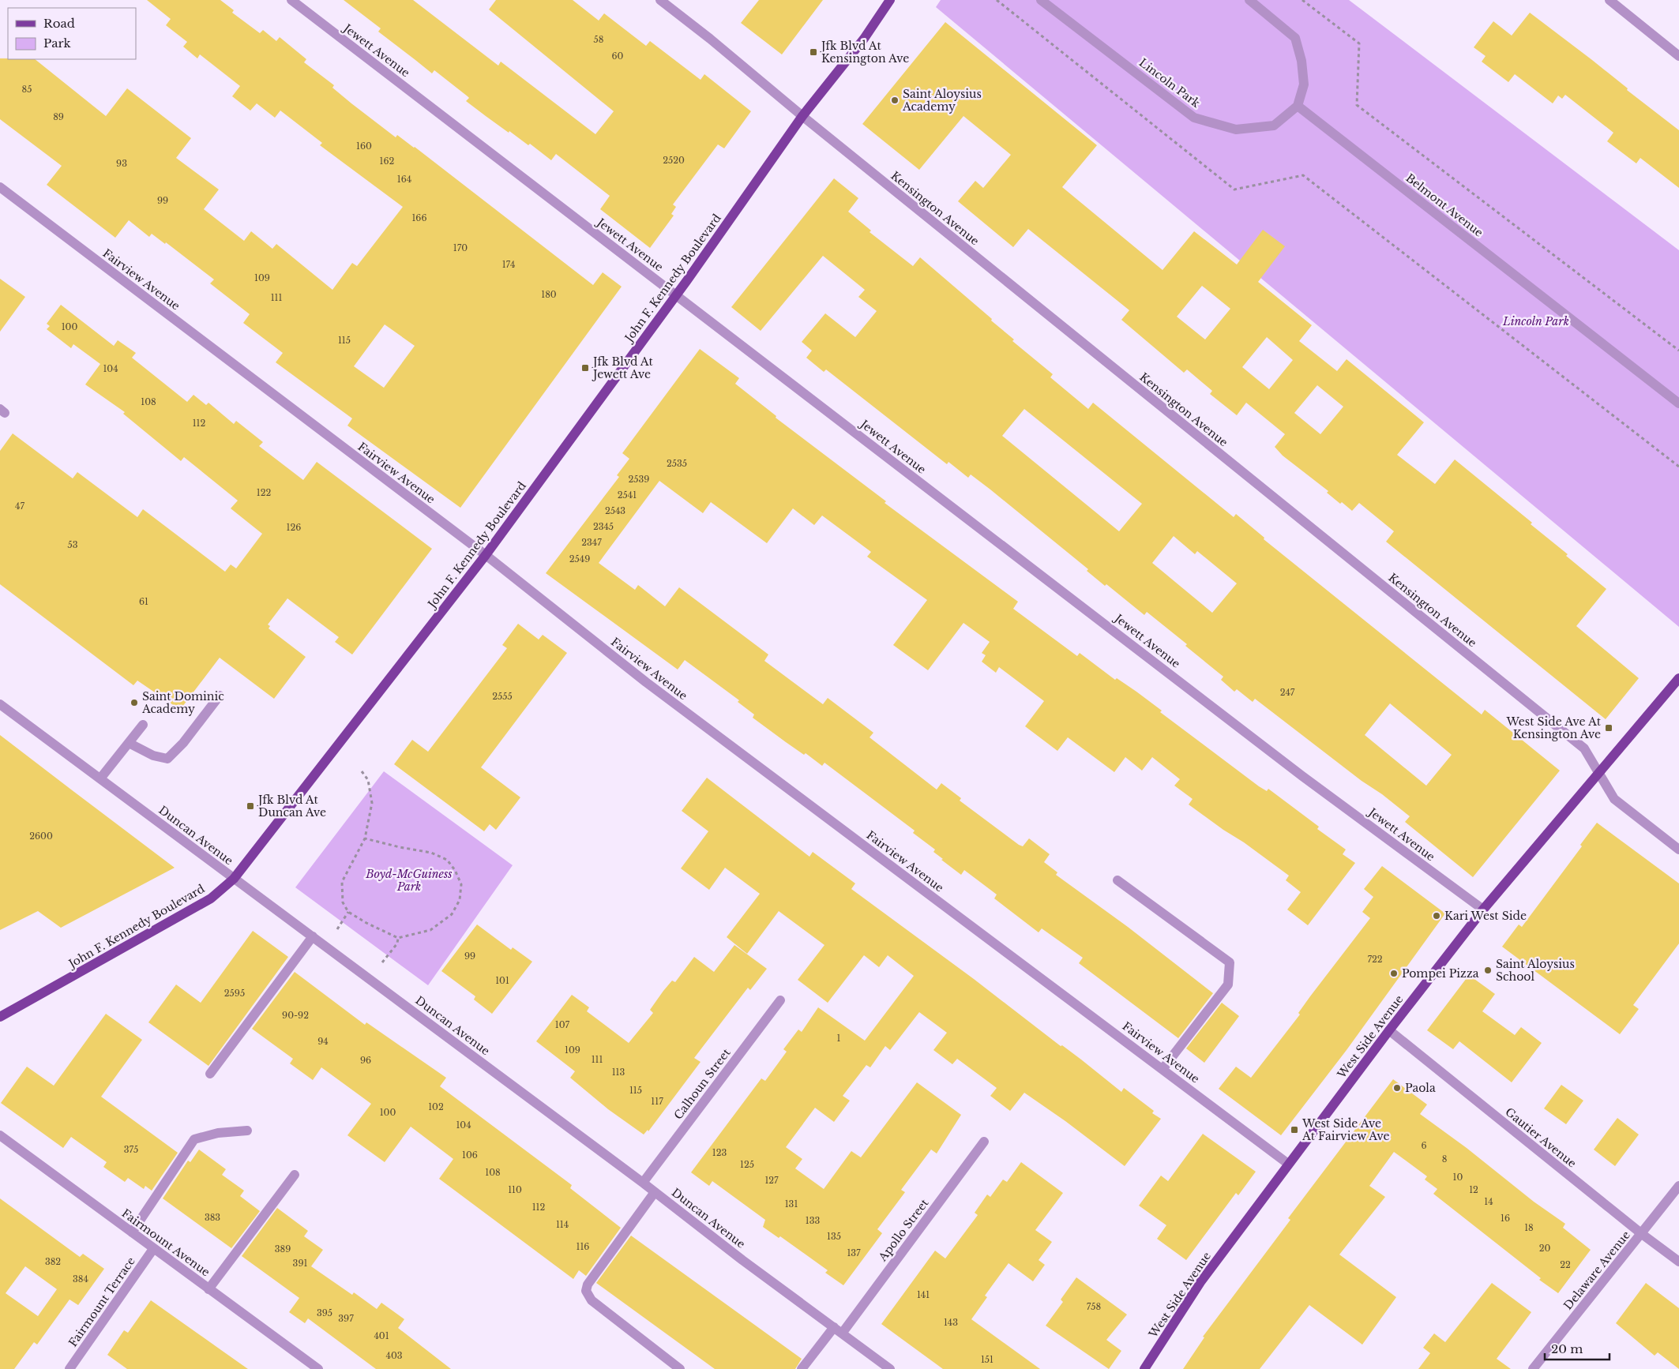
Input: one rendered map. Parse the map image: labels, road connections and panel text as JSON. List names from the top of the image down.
{
  "streets": {
    "main road": ["John F. Kennedy Boulevard", "West Side Avenue"],
    "street": [
      "Jewett Avenue",
      "Lincoln Park",
      "Belmont Avenue",
      "Kensington Avenue",
      "Fairview Avenue",
      "Duncan Avenue",
      "Calhoun Street",
      "Gautier Avenue",
      "Apollo Street",
      "Fairmount Avenue",
      "Delaware Avenue",
      "Fairmount Terrace"
    ]
  },
  "crossings": [
    ["Jewett Avenue", "John F. Kennedy Boulevard"],
    ["Jewett Avenue", "West Side Avenue"],
    ["Lincoln Park", "Belmont Avenue"],
    ["Kensington Avenue", "John F. Kennedy Boulevard"],
    ["Kensington Avenue", "West Side Avenue"],
    ["John F. Kennedy Boulevard", "Fairview Avenue"],
    ["John F. Kennedy Boulevard", "Duncan Avenue"],
    ["Fairview Avenue", "West Side Avenue"],
    ["Duncan Avenue", "Calhoun Street"],
    ["Duncan Avenue", "Apollo Street"],
    ["West Side Avenue", "Gautier Avenue"],
    ["Gautier Avenue", "Delaware Avenue"],
    ["Fairmount Avenue", "Fairmount Terrace"]
  ],
  "parks": ["Lincoln Park", "Boyd-McGuiness Park"],
  "places": {
    "transit": [
      "Jfk Blvd At Kensington Ave",
      "Jfk Blvd At Jewett Ave",
      "West Side Ave At Kensington Ave",
      "Jfk Blvd At Duncan Ave",
      "West Side Ave At Fairview Ave"
    ],
    "other": [
      "Saint Aloysius Academy",
      "Saint Dominic Academy",
      "Kari West Side",
      "Saint Aloysius School",
      "Pompei Pizza",
      "Paola"
    ]
  },
  "house_numbers": [
    "58",
    "60",
    "85",
    "89",
    "160",
    "2520",
    "162",
    "93",
    "164",
    "99",
    "166",
    "170",
    "174",
    "109",
    "180",
    "111",
    "100",
    "115",
    "104",
    "108",
    "112",
    "2535",
    "2539",
    "122",
    "2541",
    "47",
    "2543",
    "2345",
    "126",
    "2347",
    "53",
    "2549",
    "61",
    "247",
    "2555",
    "2600",
    "99",
    "722",
    "101",
    "2595",
    "90-92",
    "107",
    "1",
    "94",
    "109",
    "111",
    "96",
    "113",
    "115",
    "117",
    "102",
    "100",
    "104",
    "6",
    "375",
    "123",
    "106",
    "8",
    "125",
    "108",
    "10",
    "127",
    "110",
    "12",
    "14",
    "131",
    "112",
    "383",
    "16",
    "133",
    "114",
    "18",
    "135",
    "116",
    "20",
    "389",
    "137",
    "382",
    "391",
    "22",
    "384",
    "141",
    "758",
    "395",
    "397",
    "143",
    "401",
    "403",
    "151"
  ],
  "legend": ["Road", "Park"],
  "scale_bar": "20 m"
}
